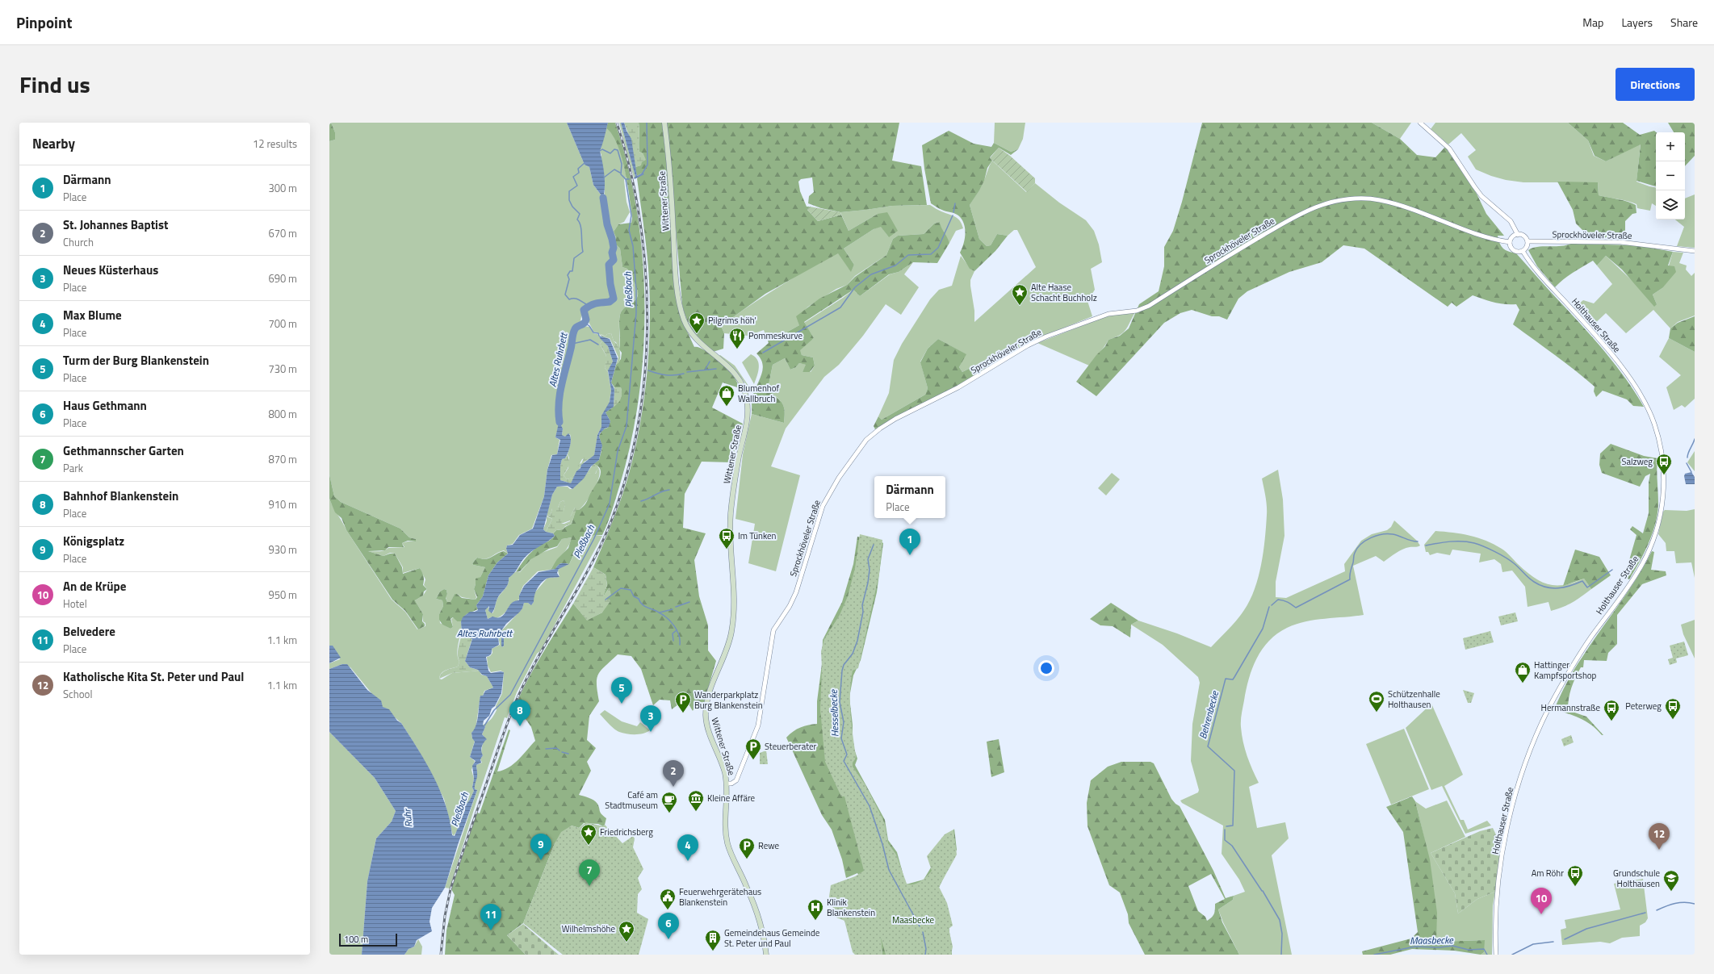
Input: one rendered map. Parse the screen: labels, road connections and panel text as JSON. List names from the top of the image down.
{
  "streets": {
    "main road": ["Wittener Straße"],
    "street": ["Sprockhöveler Straße", "Holthauser Straße"]
  },
  "crossings": [
    ["Wittener Straße", "Sprockhöveler Straße"],
    ["Sprockhöveler Straße", "Holthauser Straße"]
  ],
  "water": [
    "Pleßbach",
    "Altes Ruhrbett",
    "Hesselbecke",
    "Behrenbecke",
    "Ruhr",
    "Maasbecke"
  ],
  "parks": ["Maasbecke"],
  "places": {
    "place": [
      "Alte Haase Schacht Buchholz",
      "Pilgrims höh'",
      "Friedrichsberg",
      "Wilhelmshöhe"
    ],
    "restaurant": ["Pommeskurve"],
    "shop": ["Blumenhof Wallbruch", "Hattinger Kampfsportshop"],
    "bus stop": [
      "Salzweg",
      "Im Tünken",
      "Peterweg",
      "Hermannstraße",
      "Am Röhr"
    ],
    "sports": ["Schützenhalle Holthausen"],
    "parking": ["Wanderparkplatz Burg Blankenstein", "Steuerberater", "Rewe"],
    "museum": ["Kleine Affäre"],
    "cafe": ["Café am Stadtmuseum"],
    "school or university": ["Grundschule Holthausen"],
    "public building": ["Feuerwehrgerätehaus Blankenstein"],
    "hospital": ["Klinik Blankenstein"],
    "building": ["Gemeindehaus Gemeinde St. Peter und Paul"]
  },
  "scale_bar": "100 m",
  "page": {
    "header": "Pinpoint",
    "nav": ["Map", "Layers", "Share"],
    "title": "Find us",
    "buttons": "Directions",
    "heading": ["Nearby", "12 results"],
    "map_buttons": ["+", "−"],
    "list": [
      {
        "mark": "1",
        "name": "Därmann",
        "note": "Place",
        "value": "300 m"
      },
      {
        "mark": "2",
        "name": "St. Johannes Baptist",
        "note": "Church",
        "value": "670 m"
      },
      {
        "mark": "3",
        "name": "Neues Küsterhaus",
        "note": "Place",
        "value": "690 m"
      },
      {
        "mark": "4",
        "name": "Max Blume",
        "note": "Place",
        "value": "700 m"
      },
      {
        "mark": "5",
        "name": "Turm der Burg Blankenstein",
        "note": "Place",
        "value": "730 m"
      },
      {
        "mark": "6",
        "name": "Haus Gethmann",
        "note": "Place",
        "value": "800 m"
      },
      {
        "mark": "7",
        "name": "Gethmannscher Garten",
        "note": "Park",
        "value": "870 m"
      },
      {
        "mark": "8",
        "name": "Bahnhof Blankenstein",
        "note": "Place",
        "value": "910 m"
      },
      {
        "mark": "9",
        "name": "Königsplatz",
        "note": "Place",
        "value": "930 m"
      },
      {
        "mark": "10",
        "name": "An de Krüpe",
        "note": "Hotel",
        "value": "950 m"
      },
      {
        "mark": "11",
        "name": "Belvedere",
        "note": "Place",
        "value": "1.1 km"
      },
      {
        "mark": "12",
        "name": "Katholische Kita St. Peter und Paul",
        "note": "School",
        "value": "1.1 km"
      }
    ],
    "popup": ["Därmann", "Place"],
    "pins": [
      "1",
      "5",
      "8",
      "3",
      "2",
      "12",
      "9",
      "4",
      "7",
      "10",
      "11",
      "6"
    ],
    "scale": "100 m"
  }
}
